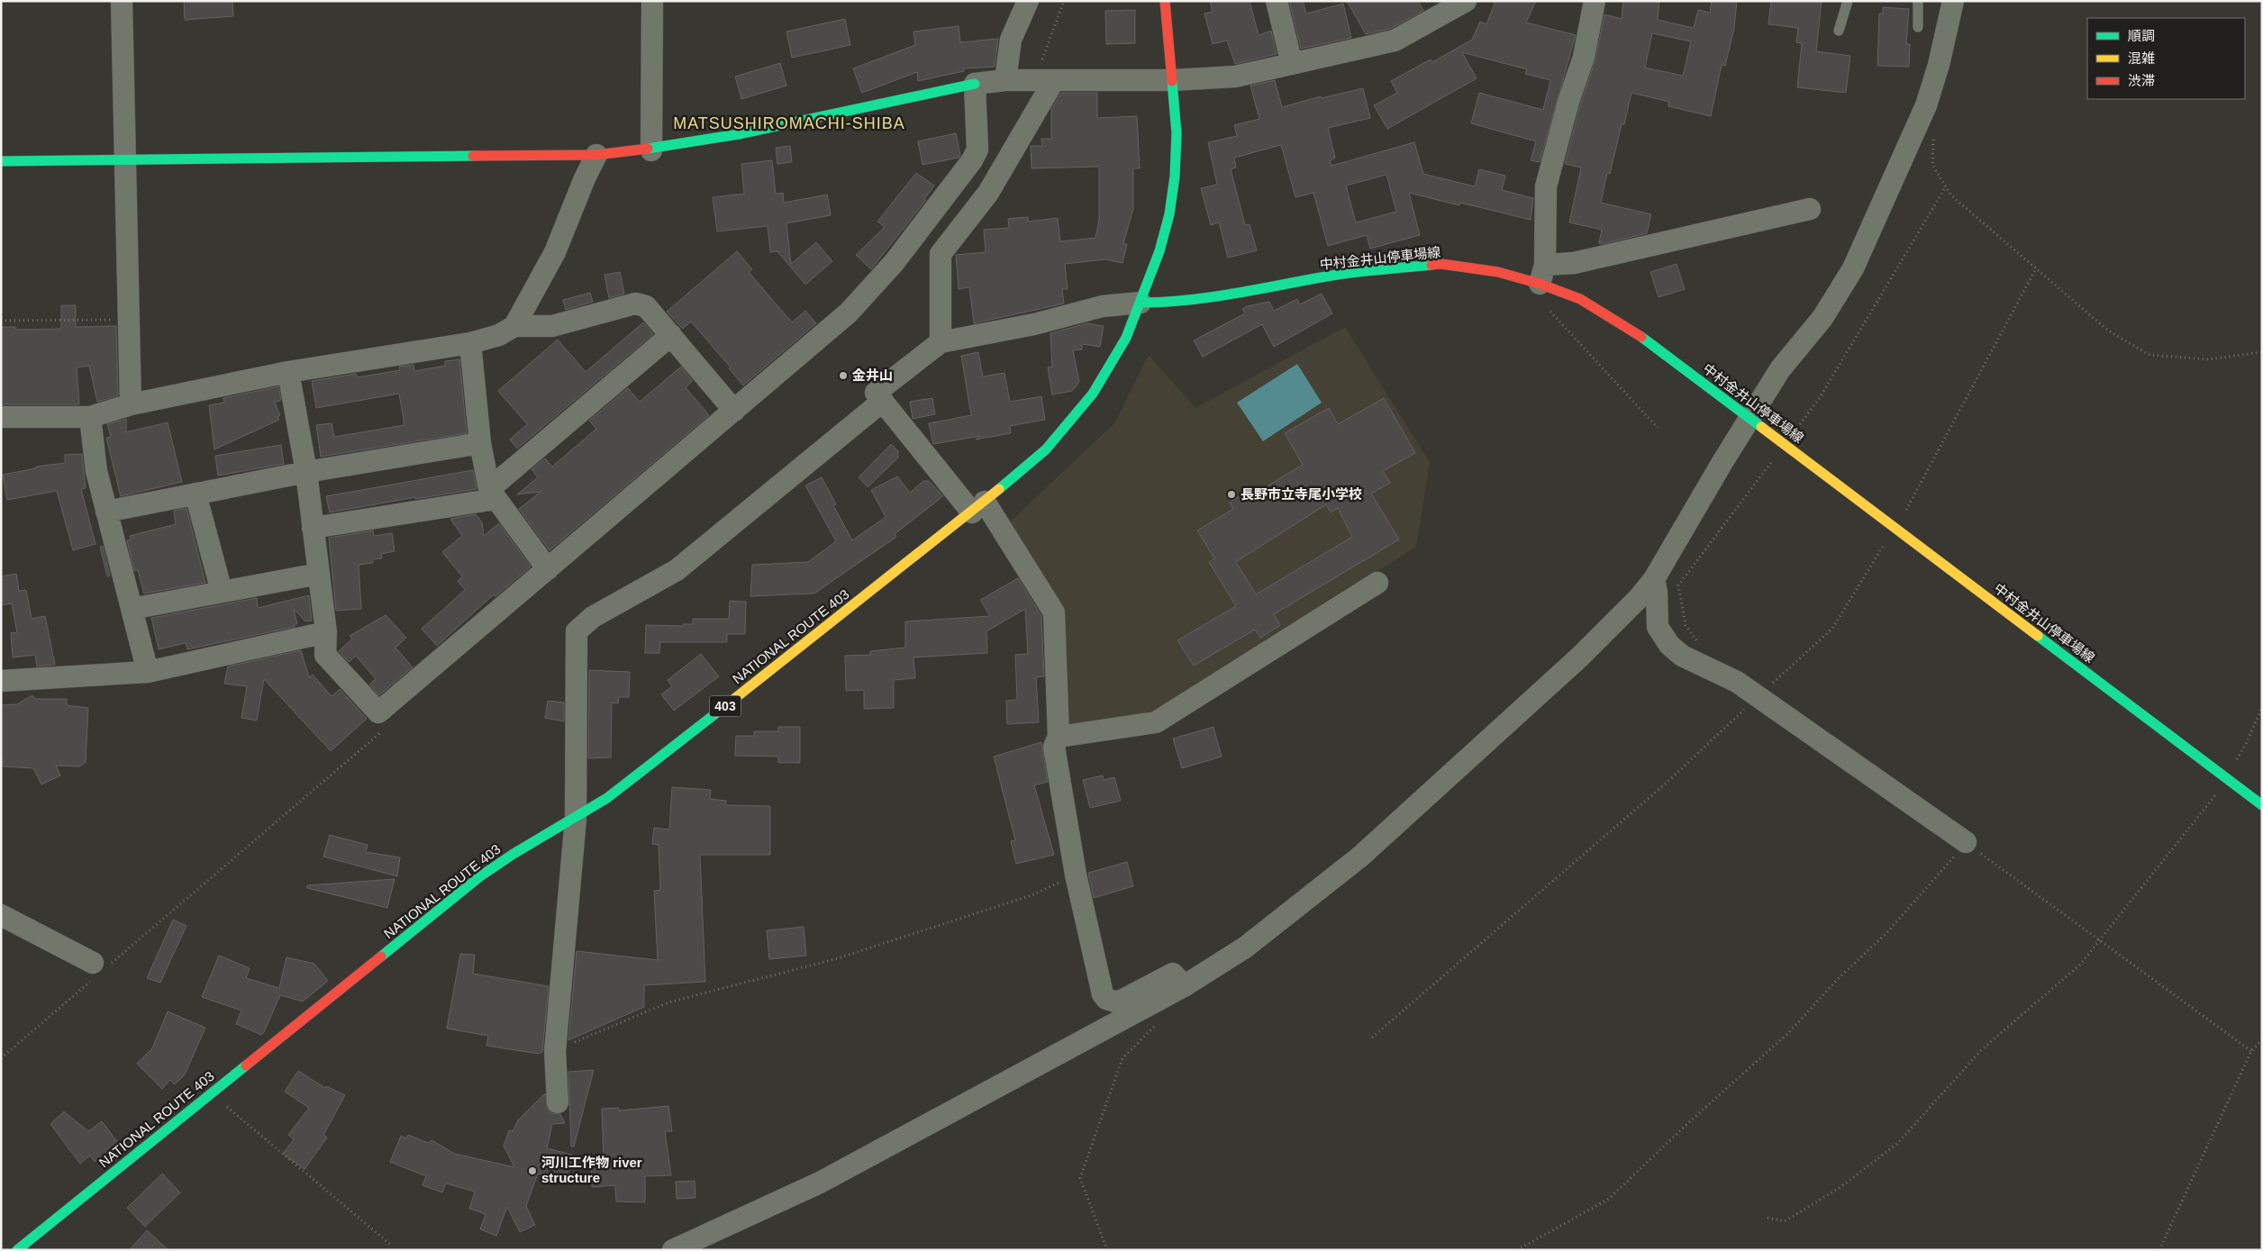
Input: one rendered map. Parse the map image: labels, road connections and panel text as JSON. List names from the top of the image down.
{
  "streets": {
    "main road": ["中村金井山停車場線", "NATIONAL ROUTE 403", "403"]
  },
  "crossings": [
    ["中村金井山停車場線", "NATIONAL ROUTE 403"]
  ],
  "districts": ["MATSUSHIROMACHI-SHIBA"],
  "places": ["金井山", "長野市立寺尾小学校", "河川工作物 river structure"],
  "legend": ["順調", "混雑", "渋滞"]
}
